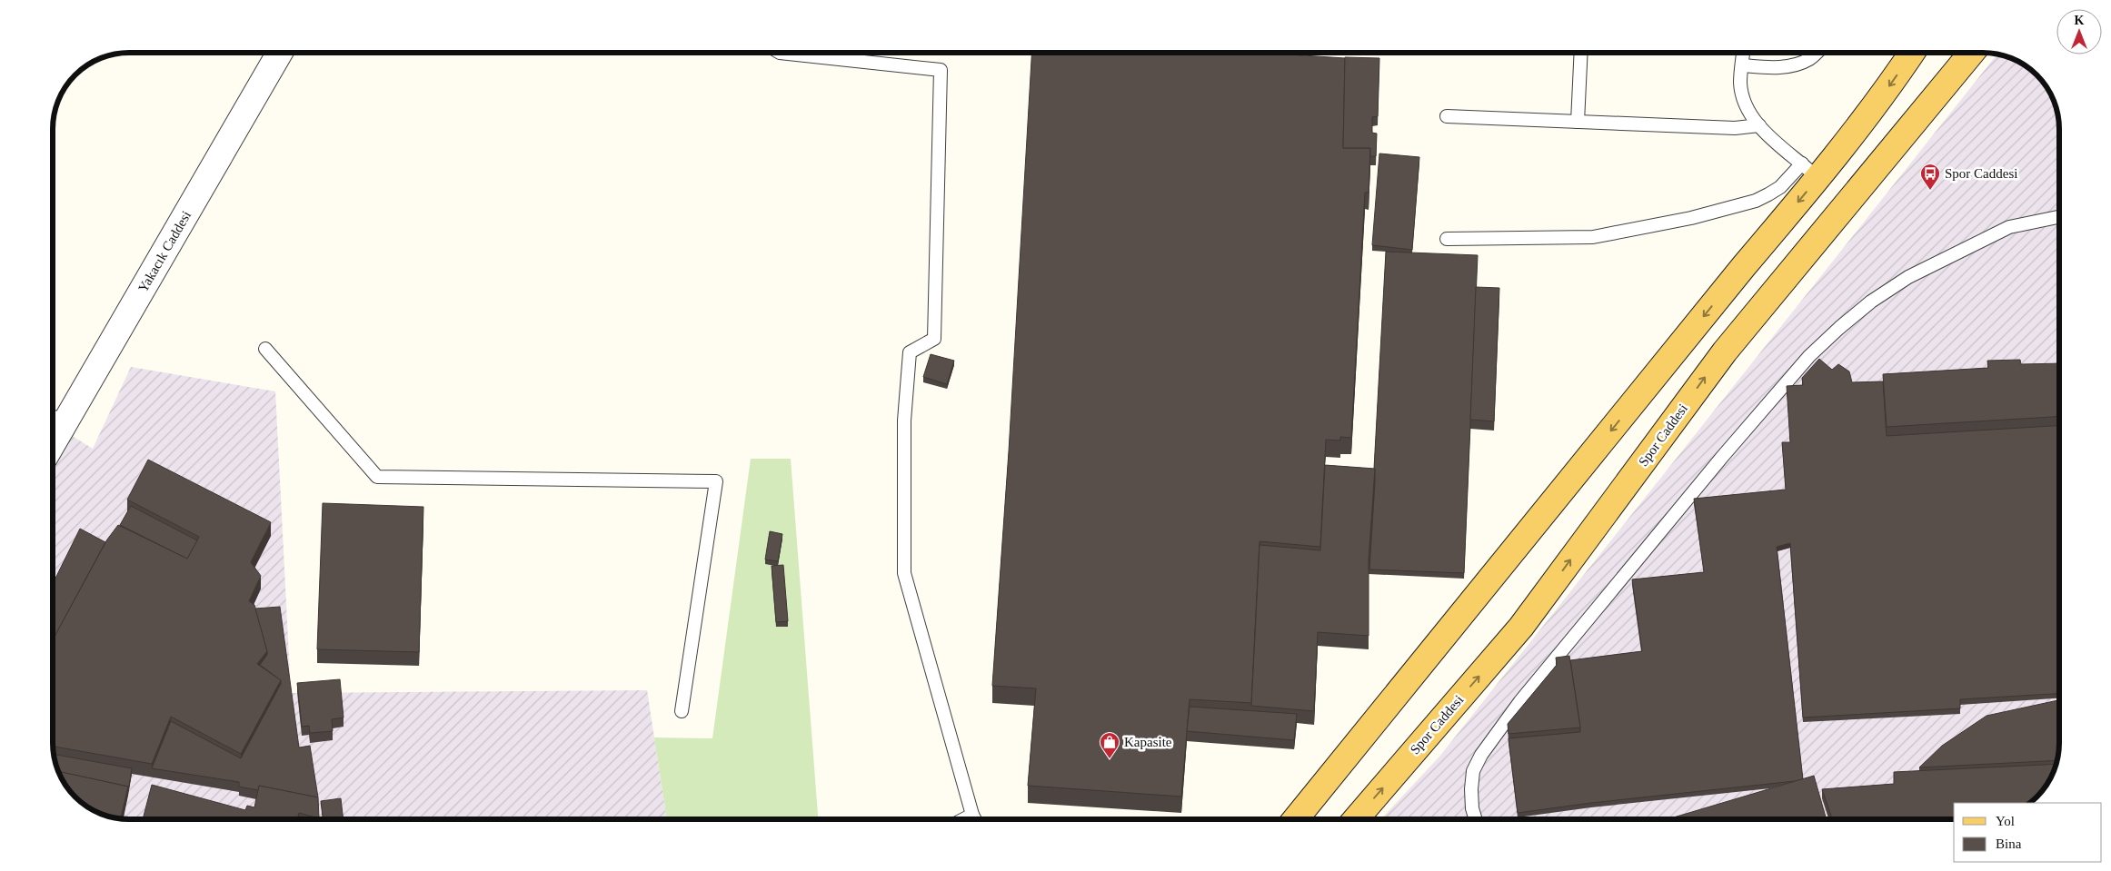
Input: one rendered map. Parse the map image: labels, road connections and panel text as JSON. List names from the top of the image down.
{
  "streets": {
    "main road": ["Spor Caddesi"],
    "street": ["Yakacık Caddesi"]
  },
  "places": {
    "bus stop": ["Spor Caddesi"],
    "shop": ["Kapasite"]
  },
  "legend": ["Yol", "Bina"],
  "north": "top"
}
